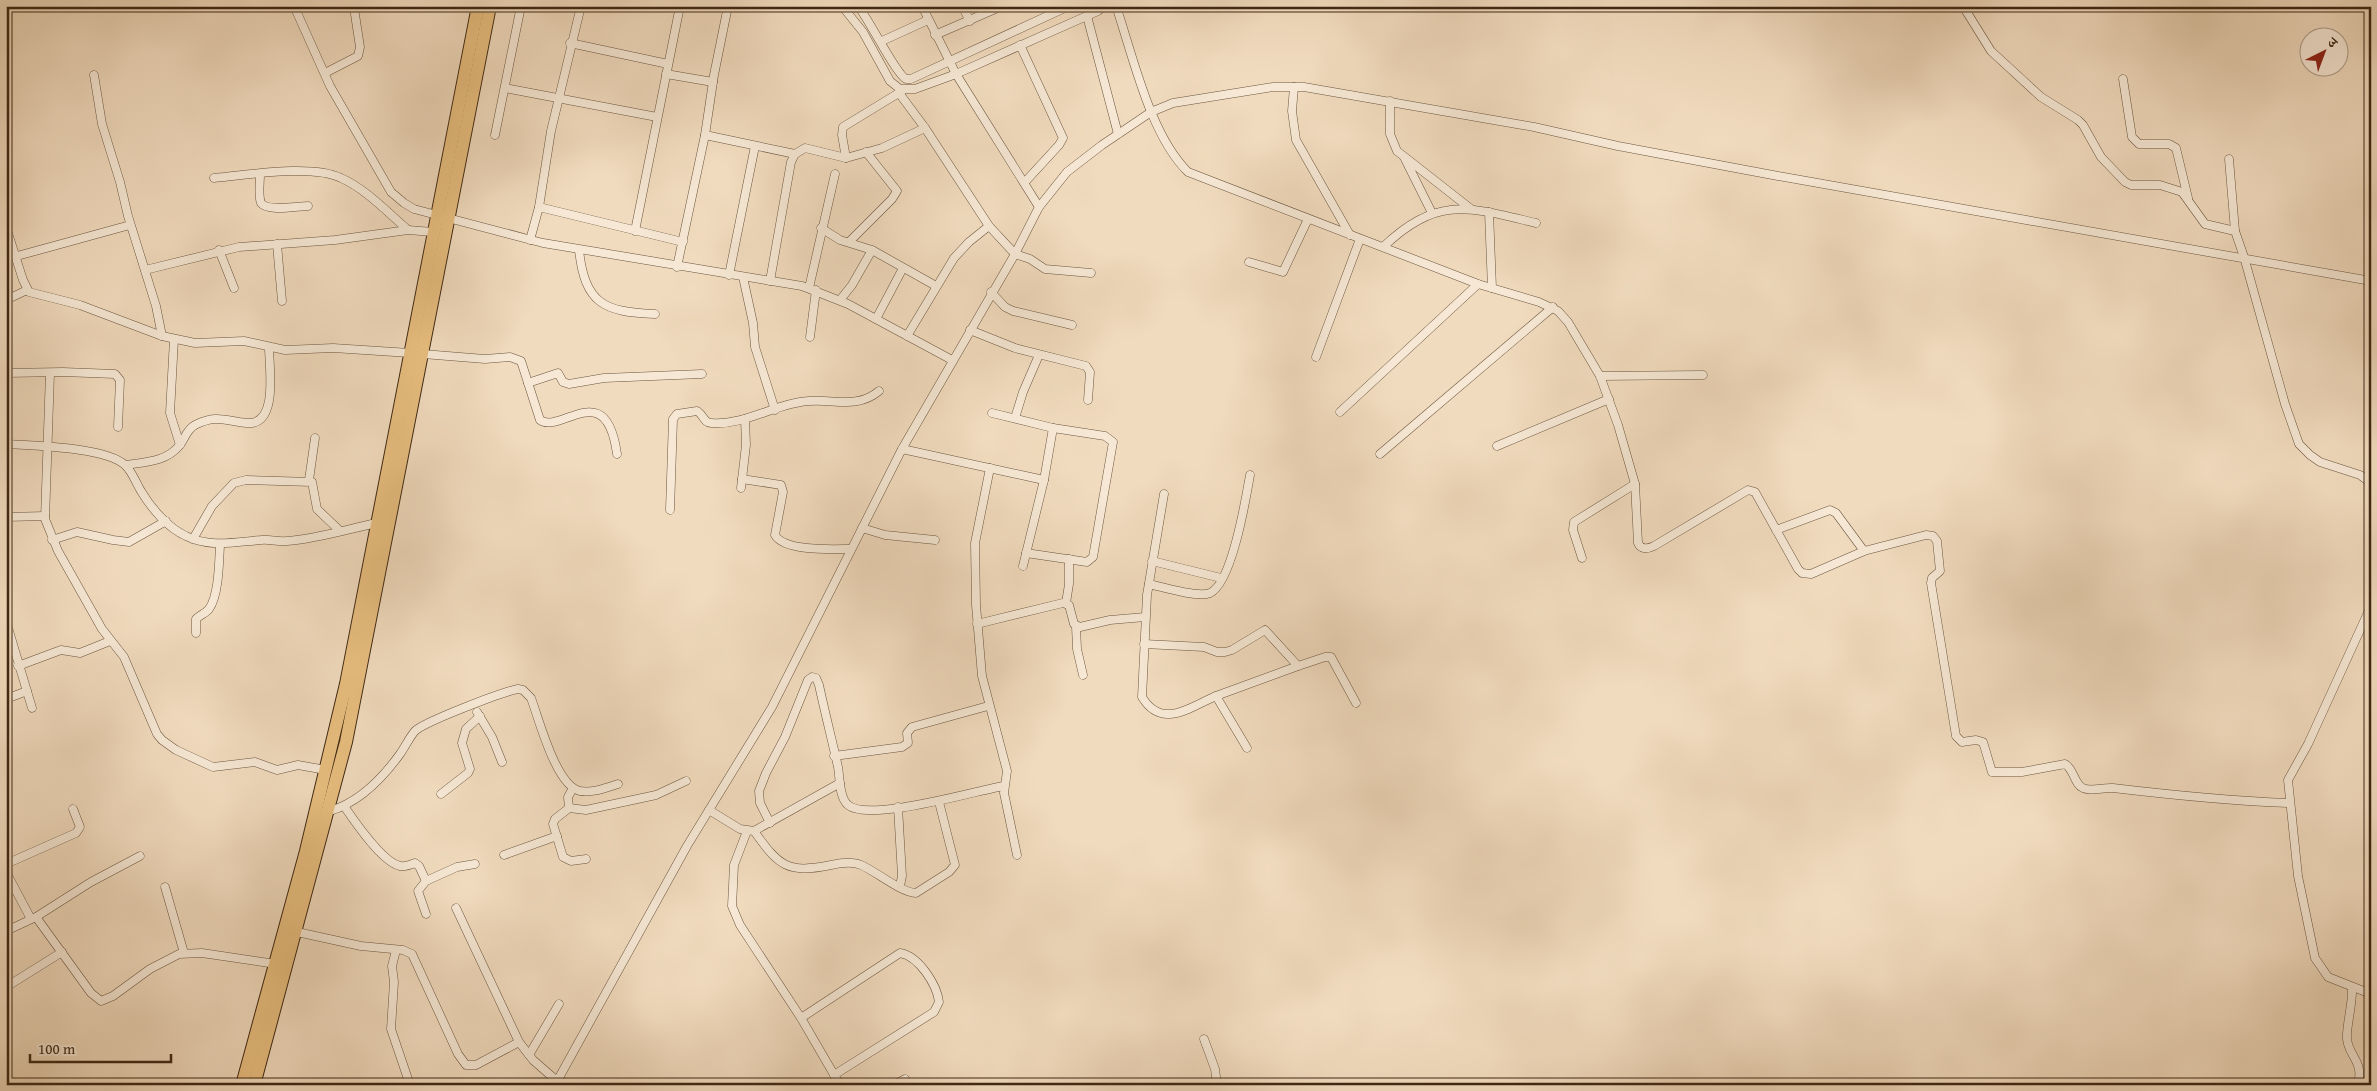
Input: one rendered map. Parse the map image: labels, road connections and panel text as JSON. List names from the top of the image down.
{
  "scale_bar": "100 m",
  "north": "top right"
}
